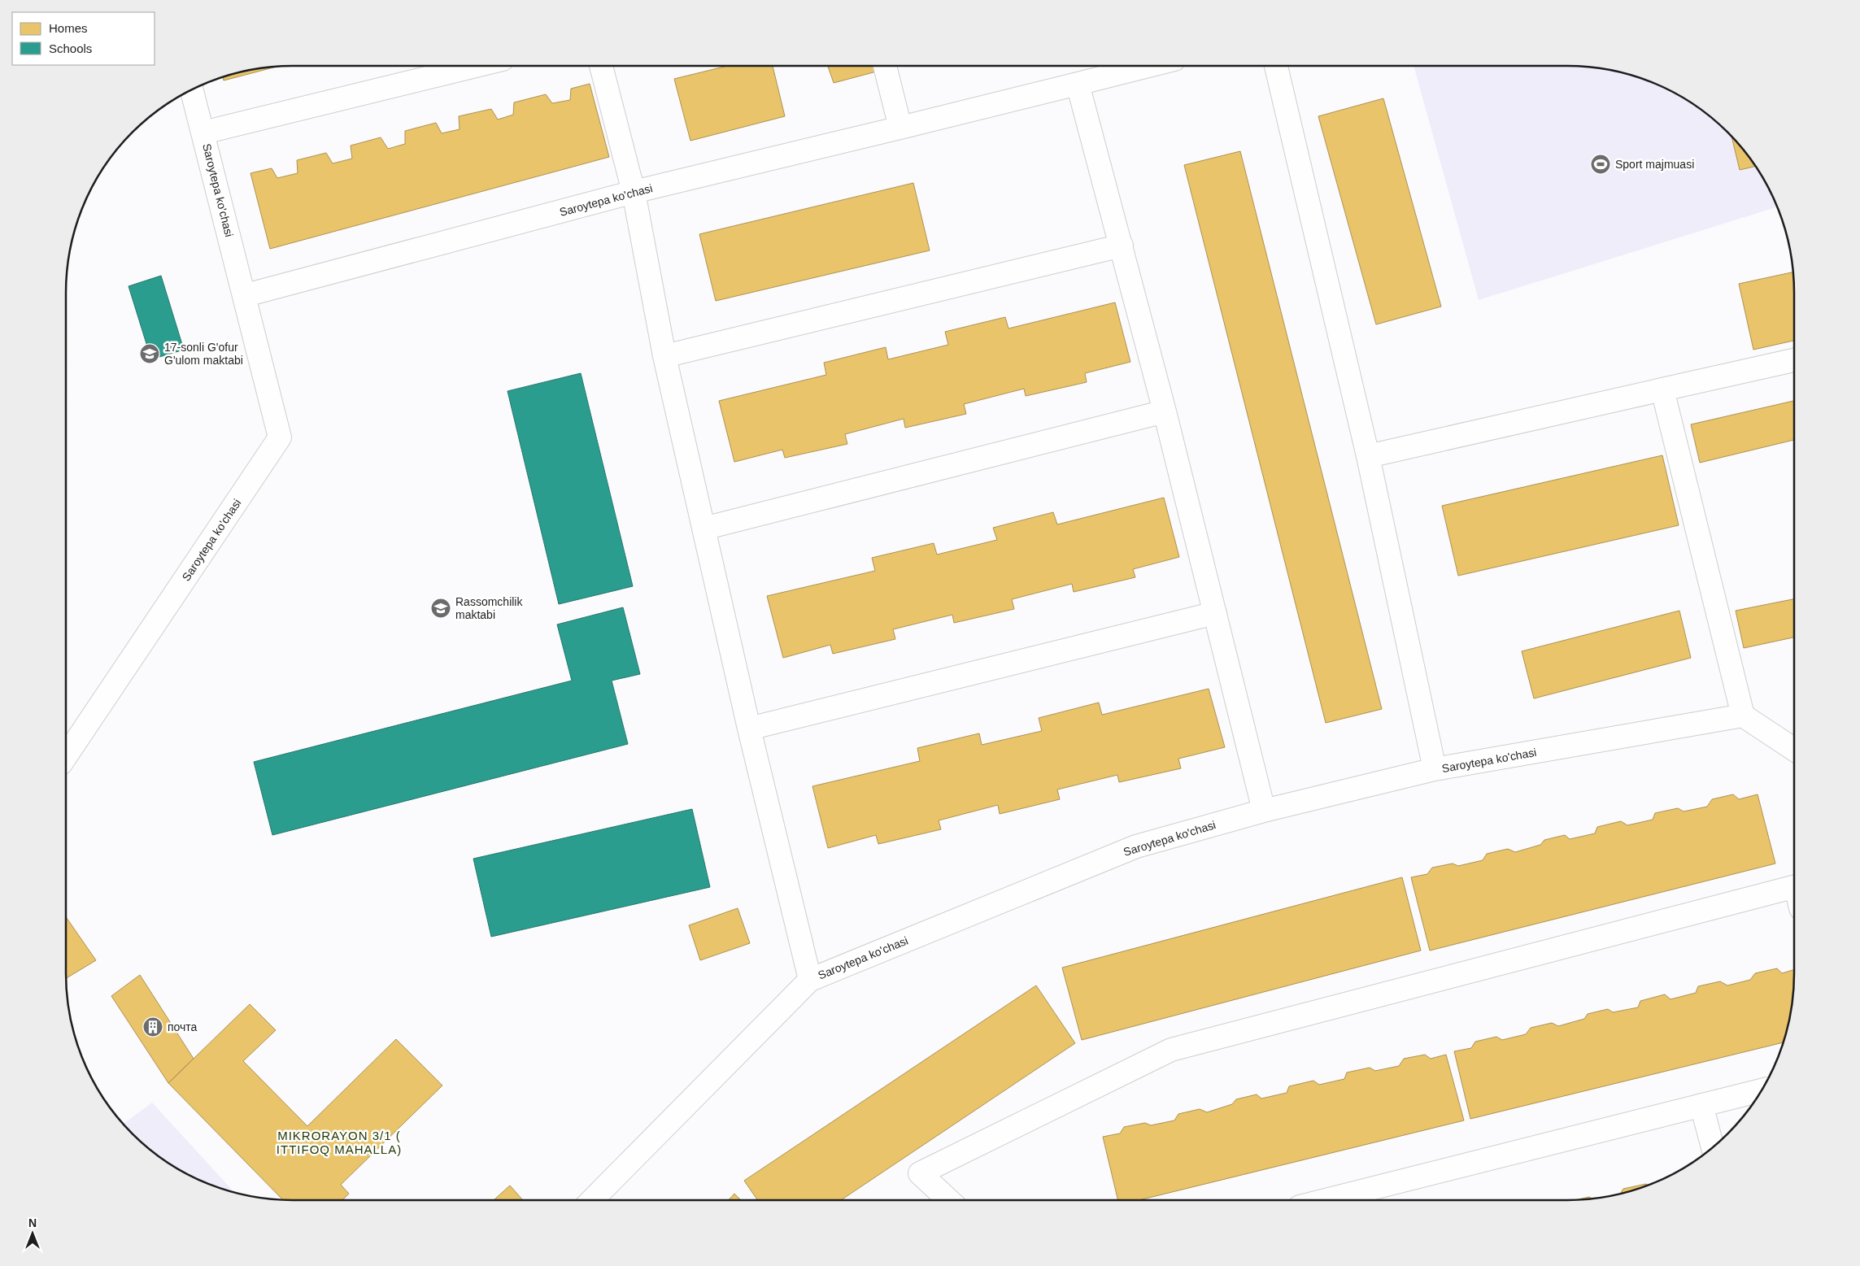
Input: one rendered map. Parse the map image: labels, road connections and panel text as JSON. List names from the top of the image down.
{
  "streets": {
    "lane": ["Saroytepa ko'chasi"]
  },
  "districts": ["MIKRORAYON 3/1 ( ITTIFOQ MAHALLA)"],
  "places": {
    "sports": ["Sport majmuasi"],
    "school or university": ["17-sonli G'ofur G'ulom maktabi", "Rassomchilik maktabi"],
    "building": ["почта"]
  },
  "legend": ["Homes", "Schools"],
  "north": "top"
}
